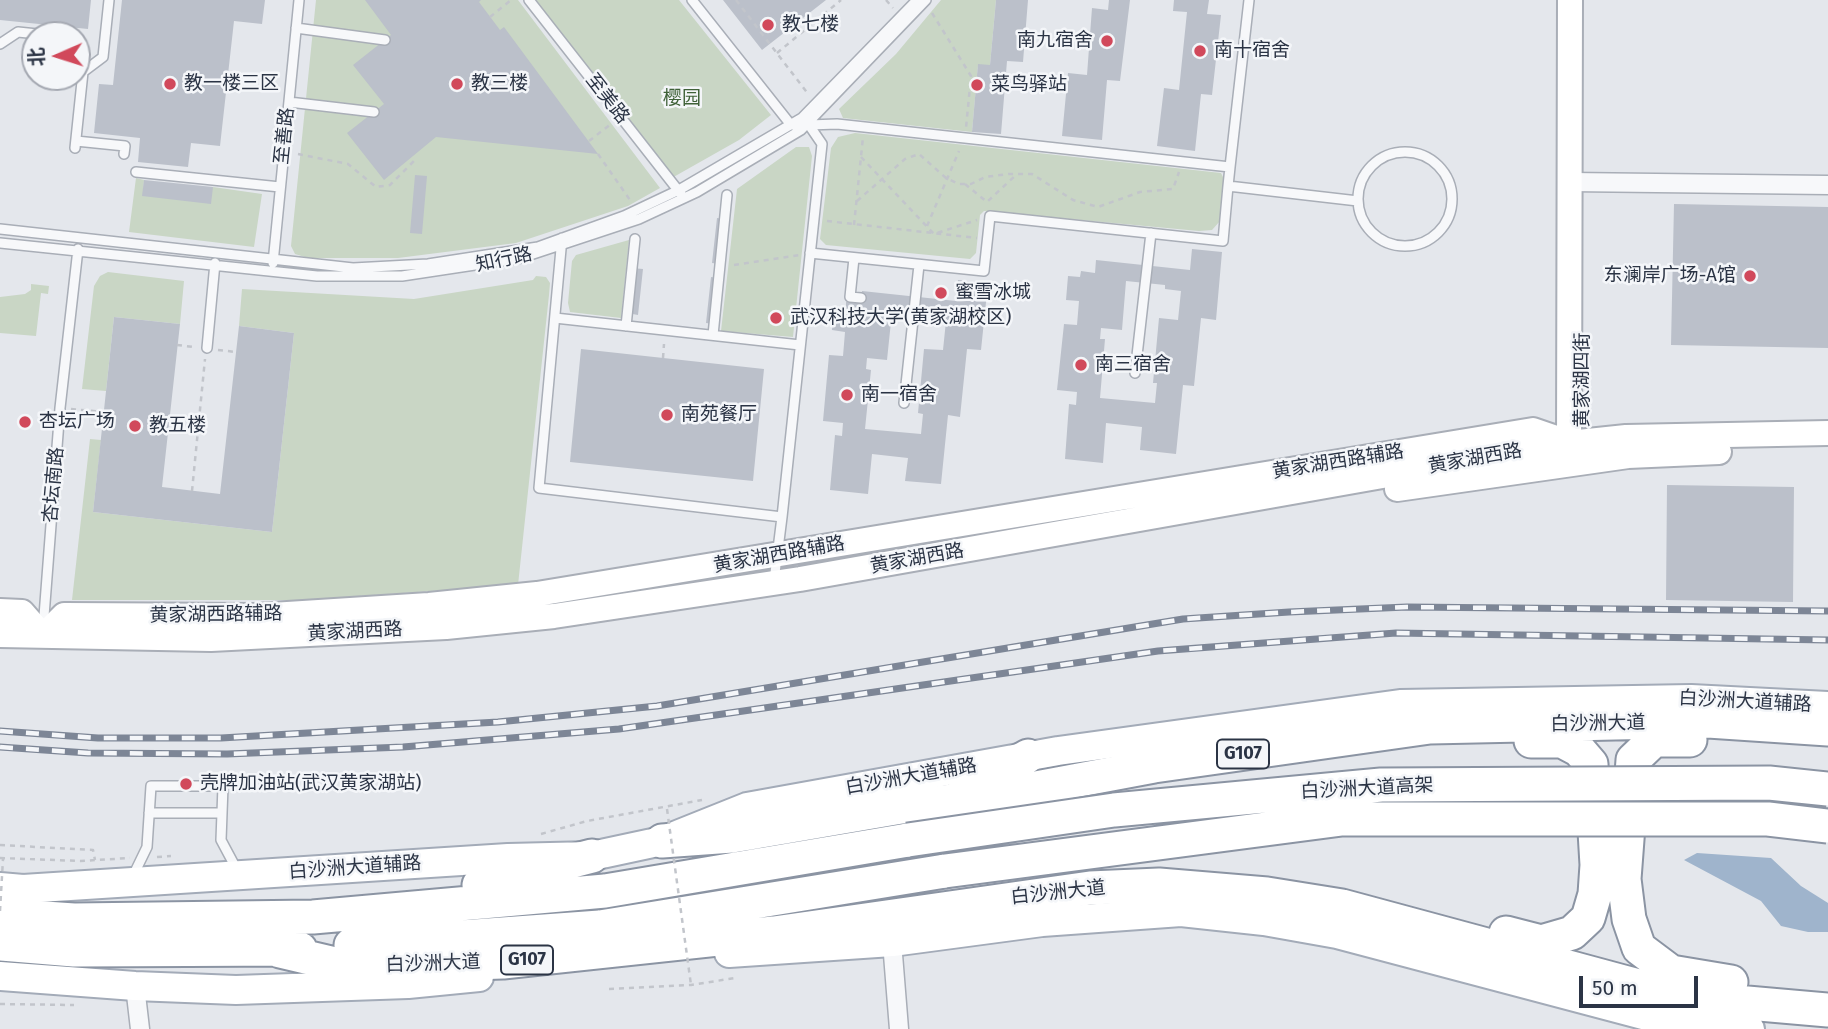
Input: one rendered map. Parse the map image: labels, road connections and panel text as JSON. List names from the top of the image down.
{
  "streets": {
    "highway": ["白沙洲大道", "G107", "白沙洲大道高架"],
    "main road": [
      "黄家湖四街",
      "黄家湖西路",
      "黄家湖西路辅路",
      "白沙洲大道辅路"
    ],
    "lane": [
      "至美路",
      "至善路",
      "知行路",
      "杏坛南路"
    ]
  },
  "crossings": [
    ["至美路", "知行路"],
    ["至善路", "知行路"],
    ["知行路", "杏坛南路"],
    ["黄家湖四街", "黄家湖西路"],
    ["黄家湖四街", "黄家湖西路辅路"],
    ["黄家湖西路", "黄家湖西路辅路"],
    ["黄家湖西路", "杏坛南路"],
    ["黄家湖西路辅路", "杏坛南路"],
    ["白沙洲大道辅路", "白沙洲大道"],
    ["白沙洲大道", "白沙洲大道高架"]
  ],
  "parks": ["樱园"],
  "places": [
    "教七楼",
    "南九宿舍",
    "南十宿舍",
    "教一楼三区",
    "教三楼",
    "菜鸟驿站",
    "东澜岸广场-A馆",
    "蜜雪冰城",
    "武汉科技大学(黄家湖校区)",
    "南三宿舍",
    "南一宿舍",
    "南苑餐厅",
    "杏坛广场",
    "教五楼",
    "壳牌加油站(武汉黄家湖站)"
  ],
  "scale_bar": "50 m",
  "north": "left"
}
